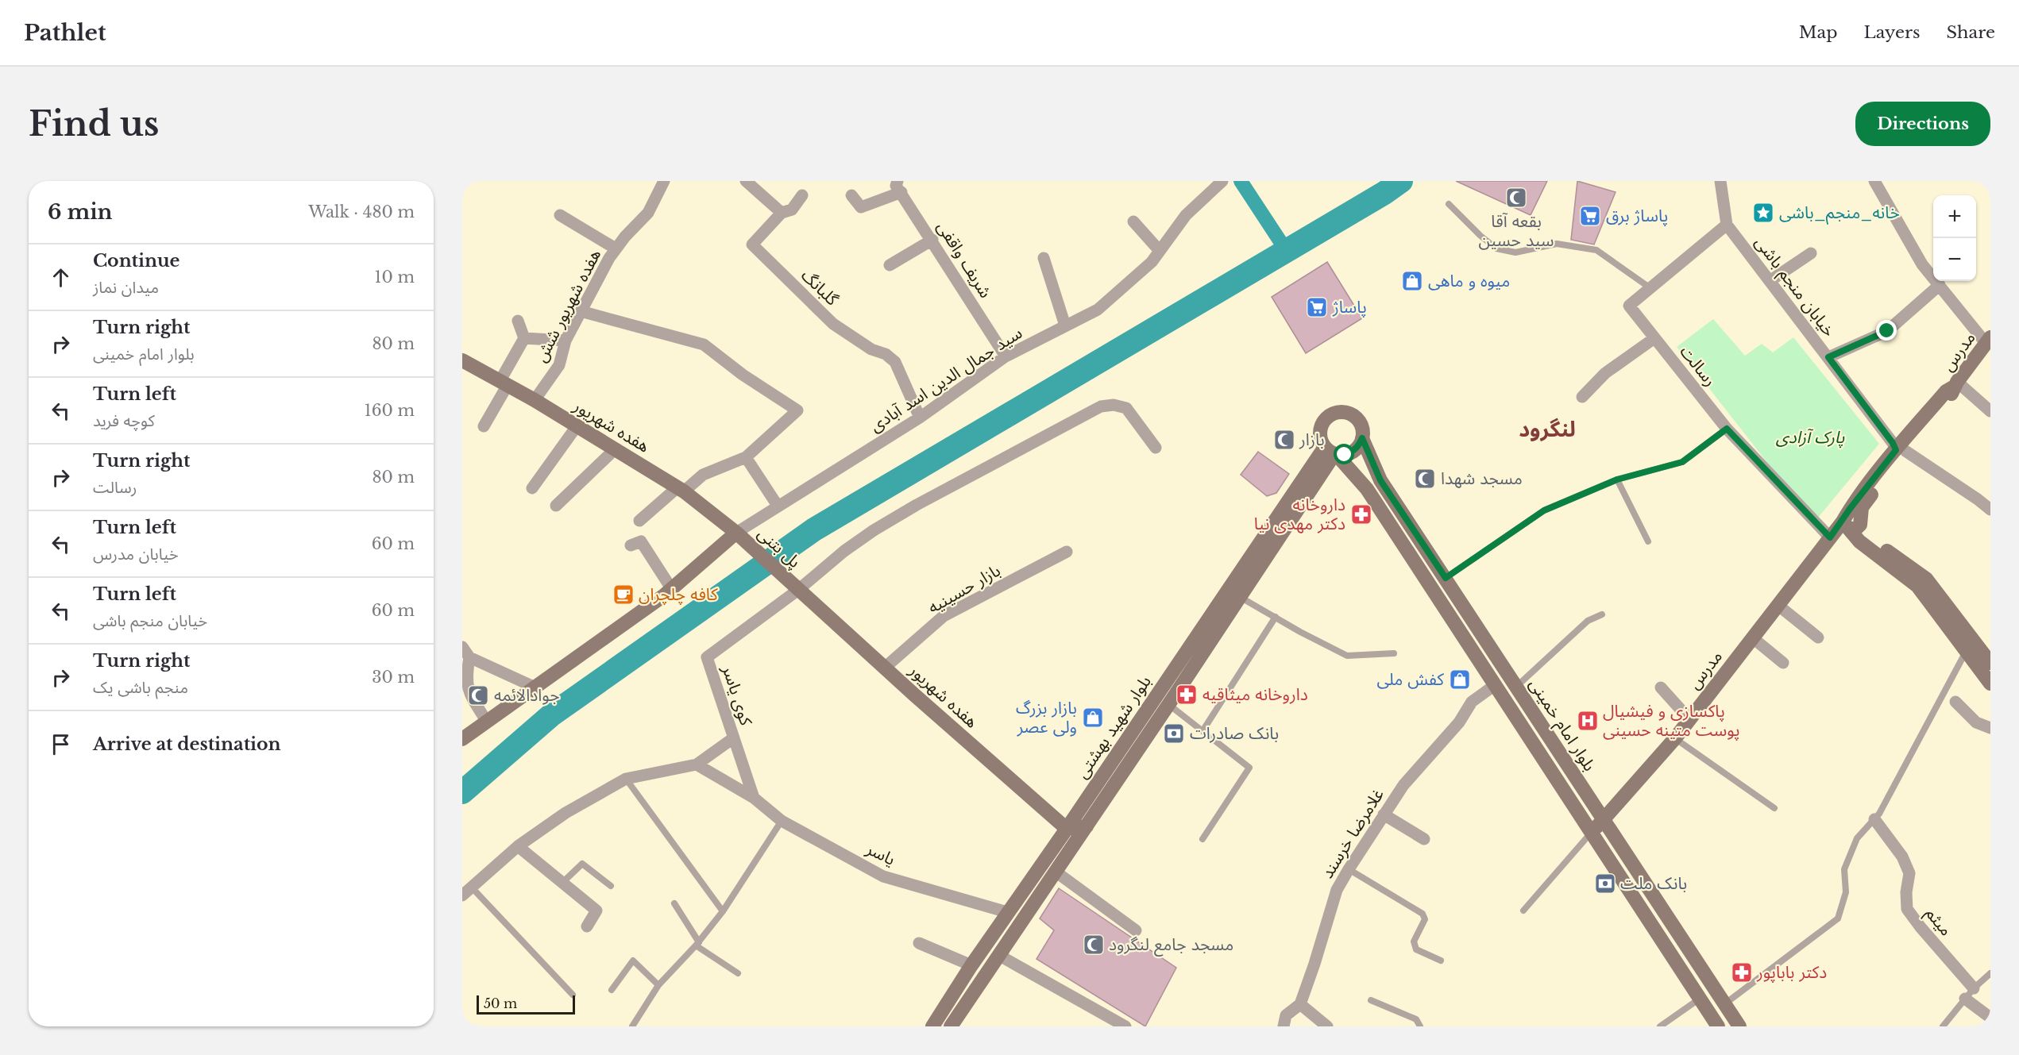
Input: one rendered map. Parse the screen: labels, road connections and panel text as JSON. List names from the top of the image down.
{
  "streets": {
    "main road": [
      "مدرس",
      "هفده شهریور",
      "پل بتنی",
      "بلوار امام خمینی",
      "بلوار شهید بهشتی"
    ],
    "street": [
      "شریف واقفی",
      "خیابان منجم باشی",
      "گلبانگ",
      "هفده شهریور شش",
      "رسالت",
      "سید جمال الدین اسد آبادی",
      "بازار حسینیه",
      "کوی یاسر",
      "غلامرضا خرسند",
      "یاسر",
      "میثم"
    ]
  },
  "crossings": [
    ["شریف واقفی", "سید جمال الدین اسد آبادی"],
    ["خیابان منجم باشی", "مدرس"],
    ["خیابان منجم باشی", "رسالت"],
    ["گلبانگ", "سید جمال الدین اسد آبادی"],
    ["هفده شهریور شش", "هفده شهریور"],
    ["مدرس", "رسالت"],
    ["مدرس", "بلوار امام خمینی"],
    ["سید جمال الدین اسد آبادی", "هفده شهریور"],
    ["سید جمال الدین اسد آبادی", "پل بتنی"],
    ["هفده شهریور", "پل بتنی"],
    ["هفده شهریور", "بازار حسینیه"],
    ["هفده شهریور", "کوی یاسر"],
    ["هفده شهریور", "بلوار شهید بهشتی"],
    ["پل بتنی", "کوی یاسر"],
    ["کوی یاسر", "یاسر"],
    ["بلوار امام خمینی", "بلوار شهید بهشتی"],
    ["بلوار امام خمینی", "غلامرضا خرسند"],
    ["بلوار شهید بهشتی", "یاسر"]
  ],
  "districts": ["لنگرود"],
  "parks": ["پارک آزادی"],
  "places": {
    "mosque": [
      "بقعه آقا سید حسین",
      "بازار",
      "مسجد شهدا",
      "جوادالائمه",
      "مسجد جامع لنگرود"
    ],
    "place": ["خانه_منجم_باشی"],
    "supermarket": ["پاساژ برق", "پاساژ"],
    "shop": ["میوه و ماهی", "کفش ملی", "بازار بزرگ ولی عصر"],
    "pharmacy": ["داروخانه دکتر مهدی نیا", "داروخانه میثاقیه", "دکتر باباپور"],
    "cafe": ["کافه چلچران"],
    "hospital": ["پاکسازی و فیشیال پوست متینه حسینی"],
    "bank": ["بانک صادرات", "بانک ملت"]
  },
  "scale_bar": "50 m",
  "page": {
    "header": "Pathlet",
    "nav": ["Map", "Layers", "Share"],
    "buttons": "Directions",
    "title": "Find us",
    "heading": ["6 min", "Walk · 480 m"],
    "map_buttons": ["+", "−"],
    "list": [
      ["Continue", "میدان نماز", "10 m"],
      ["Turn right", "بلوار امام خمینی", "80 m"],
      ["Turn left", "کوچه فرید", "160 m"],
      ["Turn right", "رسالت", "80 m"],
      ["Turn left", "خیابان مدرس", "60 m"],
      ["Turn left", "خیابان منجم باشی", "60 m"],
      ["Turn right", "منجم باشی یک", "30 m"],
      "Arrive at destination"
    ],
    "scale": "50 m"
  }
}
